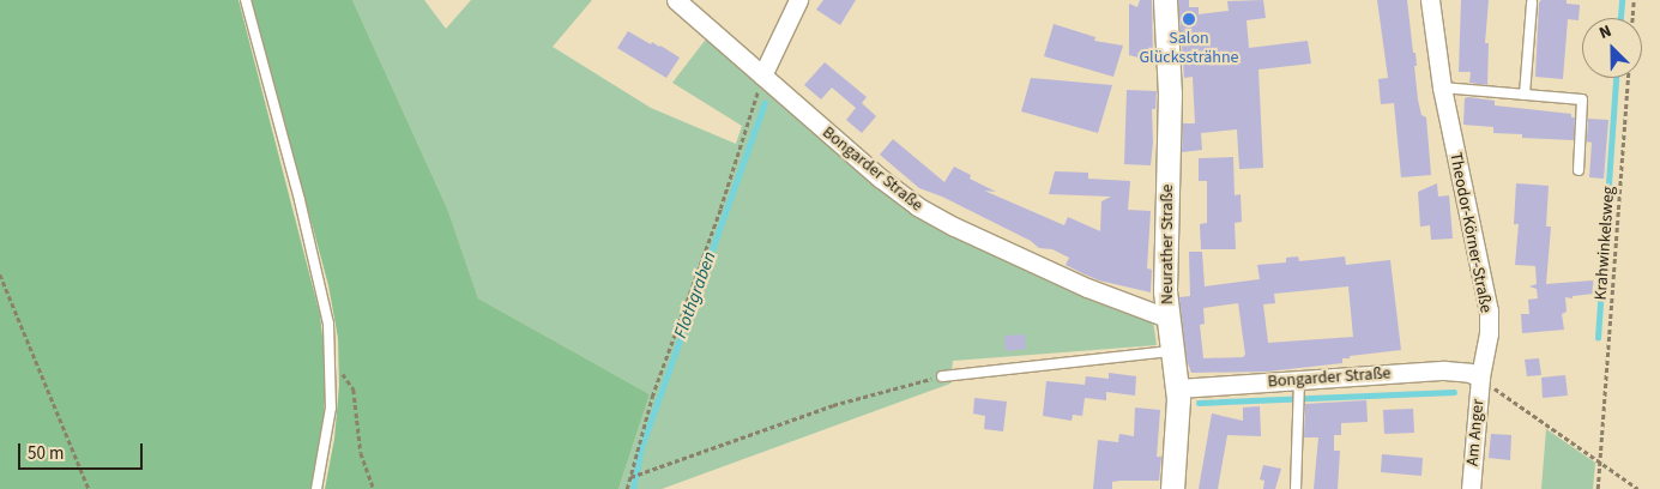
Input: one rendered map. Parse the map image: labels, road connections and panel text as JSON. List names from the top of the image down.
{
  "streets": {
    "street": [
      "Bongarder Straße",
      "Theodor-Körner-Straße",
      "Neurather Straße",
      "Am Anger"
    ],
    "path": ["Krahwinkelsweg"]
  },
  "crossings": [
    ["Bongarder Straße", "Theodor-Körner-Straße"],
    ["Bongarder Straße", "Neurather Straße"],
    ["Bongarder Straße", "Am Anger"],
    ["Theodor-Körner-Straße", "Am Anger"]
  ],
  "water": ["Flothgraben"],
  "places": ["Salon Glückssträhne"],
  "scale_bar": "50 m",
  "north": "top left"
}
